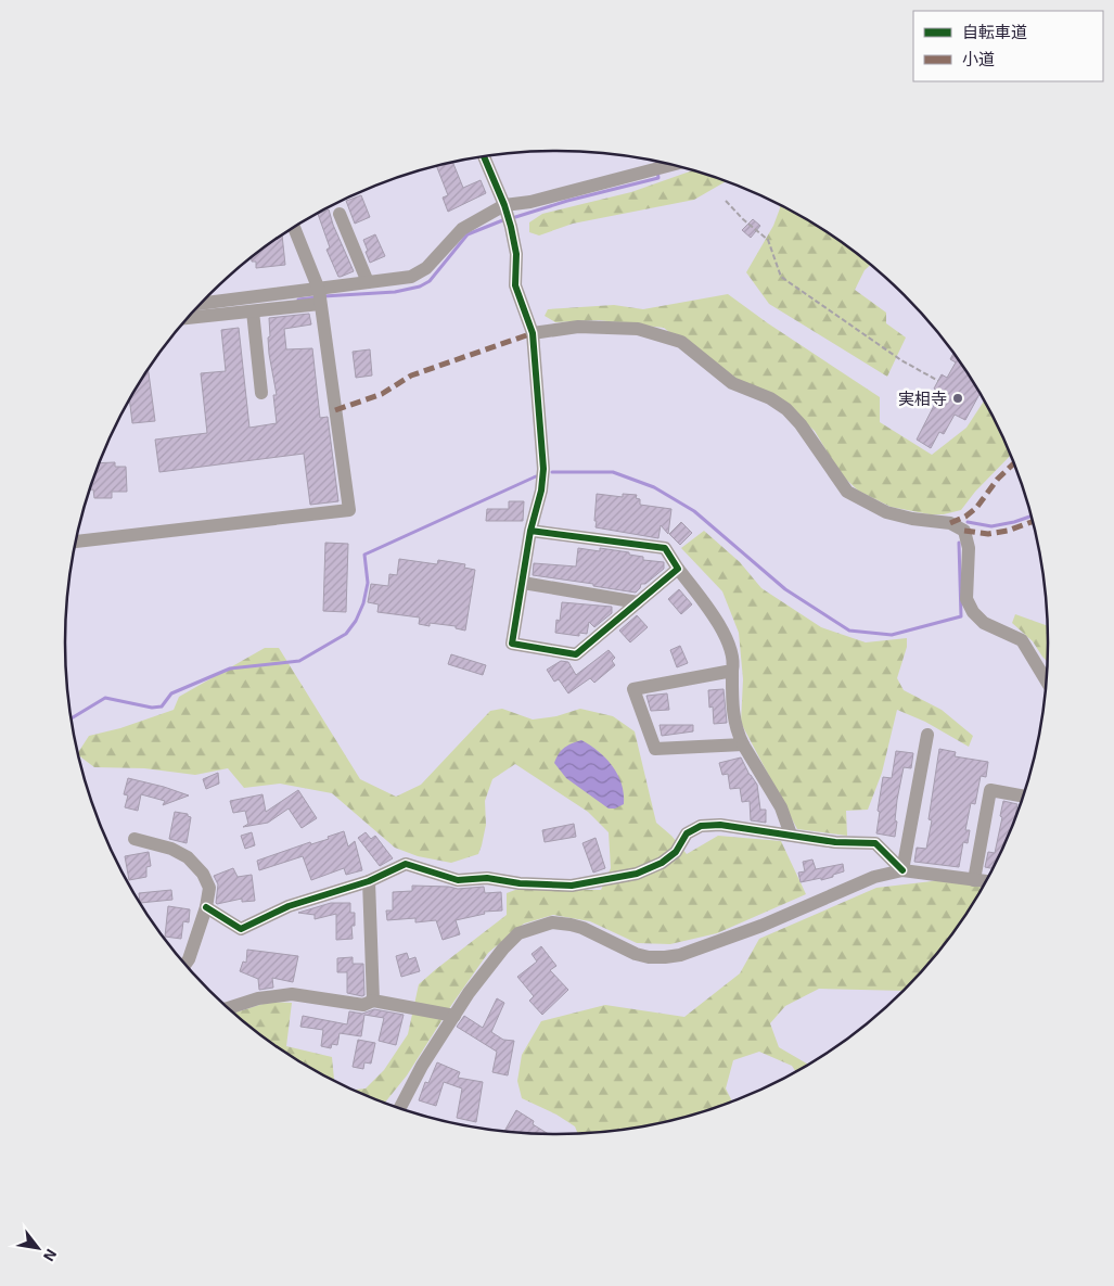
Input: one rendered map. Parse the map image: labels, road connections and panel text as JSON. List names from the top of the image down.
{
  "places": ["実相寺"],
  "legend": ["自転車道", "小道"],
  "north": "bottom right"
}
